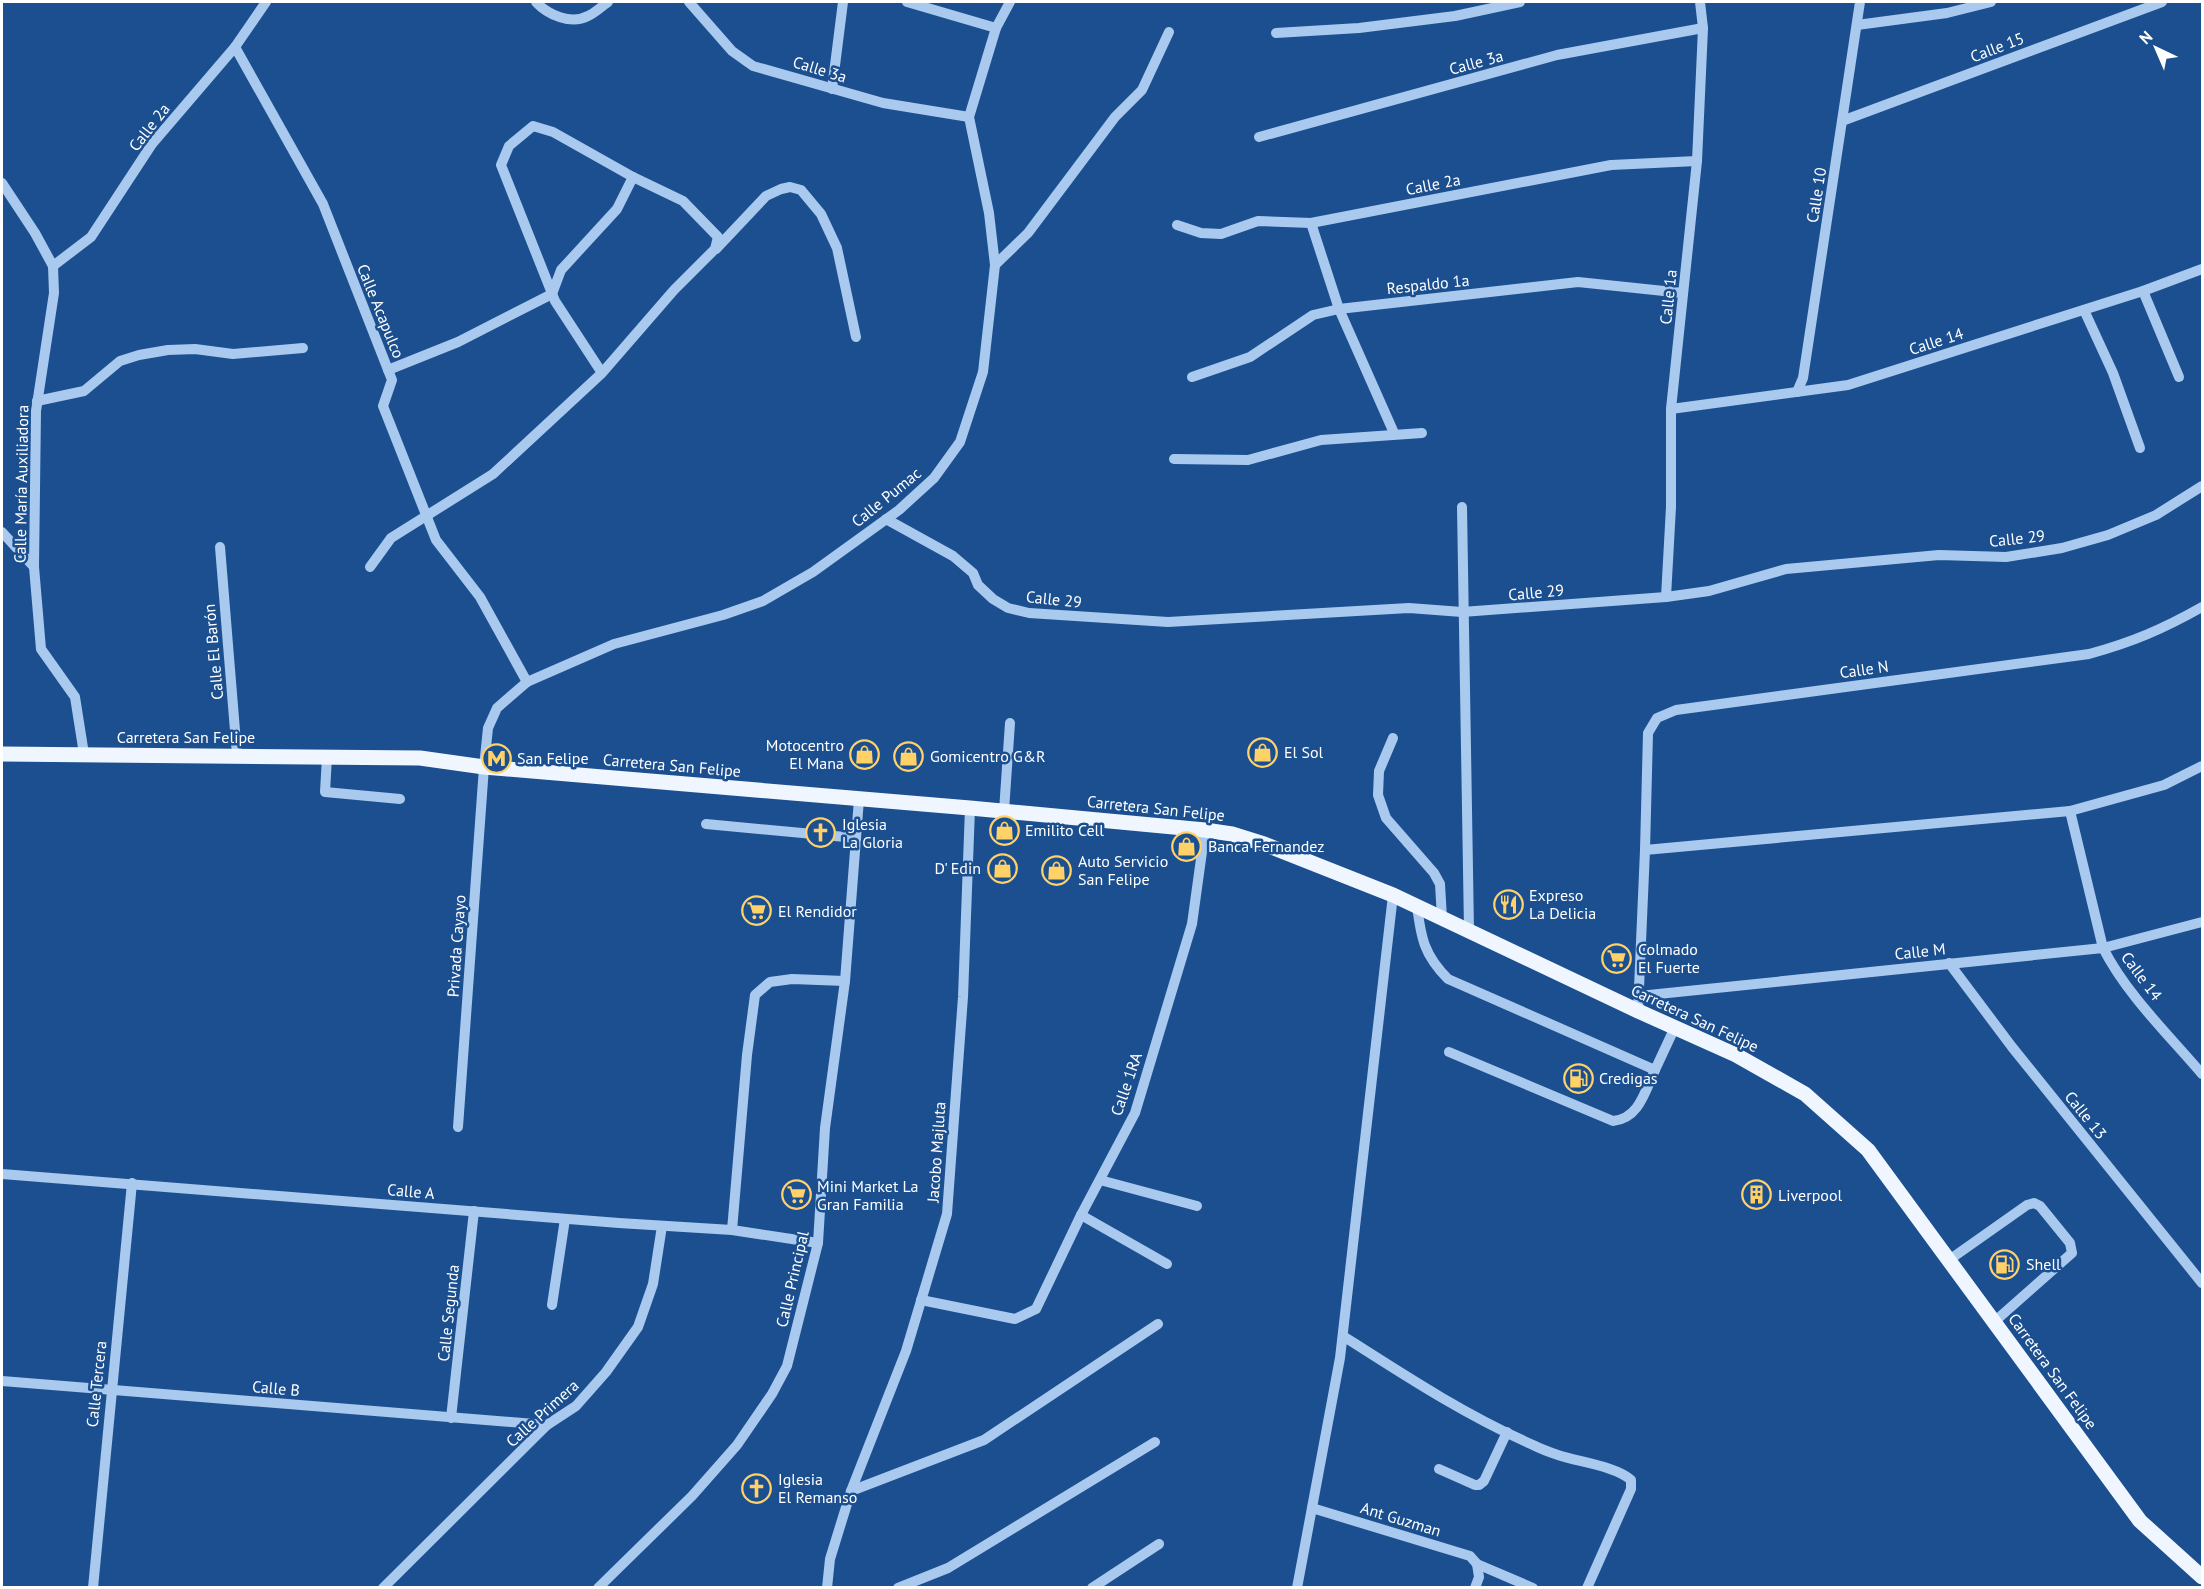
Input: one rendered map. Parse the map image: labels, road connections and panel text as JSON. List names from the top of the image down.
{
  "streets": {
    "main road": ["Carretera San Felipe"],
    "street": [
      "Calle 15",
      "Calle 3a",
      "Calle 2a",
      "Calle 10",
      "Respaldo 1a",
      "Calle 1a",
      "Calle Acapulco",
      "Calle 14",
      "Calle María Auxiliadora",
      "Calle Pumac",
      "Calle 29",
      "Calle El Barón",
      "Calle N",
      "Privada Cayayo",
      "Calle M",
      "Calle 1RA",
      "Calle 13",
      "Jacobo Majluta",
      "Calle A",
      "Calle Principal",
      "Calle Segunda",
      "Calle Tercera",
      "Calle B",
      "Calle Primera",
      "Ant Guzman"
    ]
  },
  "crossings": [
    ["Calle 15", "Calle 10"],
    ["Calle 3a", "Calle 1a"],
    ["Calle 3a", "Calle Pumac"],
    ["Calle 2a", "Calle 1a"],
    ["Calle 2a", "Calle Acapulco"],
    ["Calle 2a", "Calle María Auxiliadora"],
    ["Calle 10", "Calle 14"],
    ["Respaldo 1a", "Calle 1a"],
    ["Calle 1a", "Calle 14"],
    ["Calle 1a", "Calle 29"],
    ["Calle Acapulco", "Calle Pumac"],
    ["Calle 14", "Calle M"],
    ["Calle María Auxiliadora", "Carretera San Felipe"],
    ["Calle Pumac", "Calle 29"],
    ["Calle Pumac", "Carretera San Felipe"],
    ["Calle Pumac", "Privada Cayayo"],
    ["Calle El Barón", "Carretera San Felipe"],
    ["Calle N", "Carretera San Felipe"],
    ["Calle N", "Calle M"],
    ["Carretera San Felipe", "Privada Cayayo"],
    ["Carretera San Felipe", "Calle M"],
    ["Carretera San Felipe", "Calle 1RA"],
    ["Carretera San Felipe", "Jacobo Majluta"],
    ["Carretera San Felipe", "Calle Principal"],
    ["Calle M", "Calle 13"],
    ["Calle 1RA", "Jacobo Majluta"],
    ["Calle A", "Calle Principal"],
    ["Calle A", "Calle Segunda"],
    ["Calle A", "Calle Tercera"],
    ["Calle A", "Calle Primera"],
    ["Calle Segunda", "Calle B"],
    ["Calle Tercera", "Calle B"],
    ["Calle B", "Calle Primera"]
  ],
  "places": {
    "shop": [
      "El Sol",
      "Motocentro El Mana",
      "Gomicentro G&R",
      "Emilito Cell",
      "Banca Fernandez",
      "D' Edin",
      "Auto Servicio San Felipe"
    ],
    "metro station": ["San Felipe"],
    "church": ["Iglesia La Gloria", "Iglesia El Remanso"],
    "restaurant": ["Expreso La Delicia"],
    "supermarket": ["El Rendidor", "Colmado El Fuerte", "Mini Market La Gran Familia"],
    "fuel station": ["Credigas", "Shell"],
    "building": ["Liverpool"]
  },
  "north": "top left"
}
